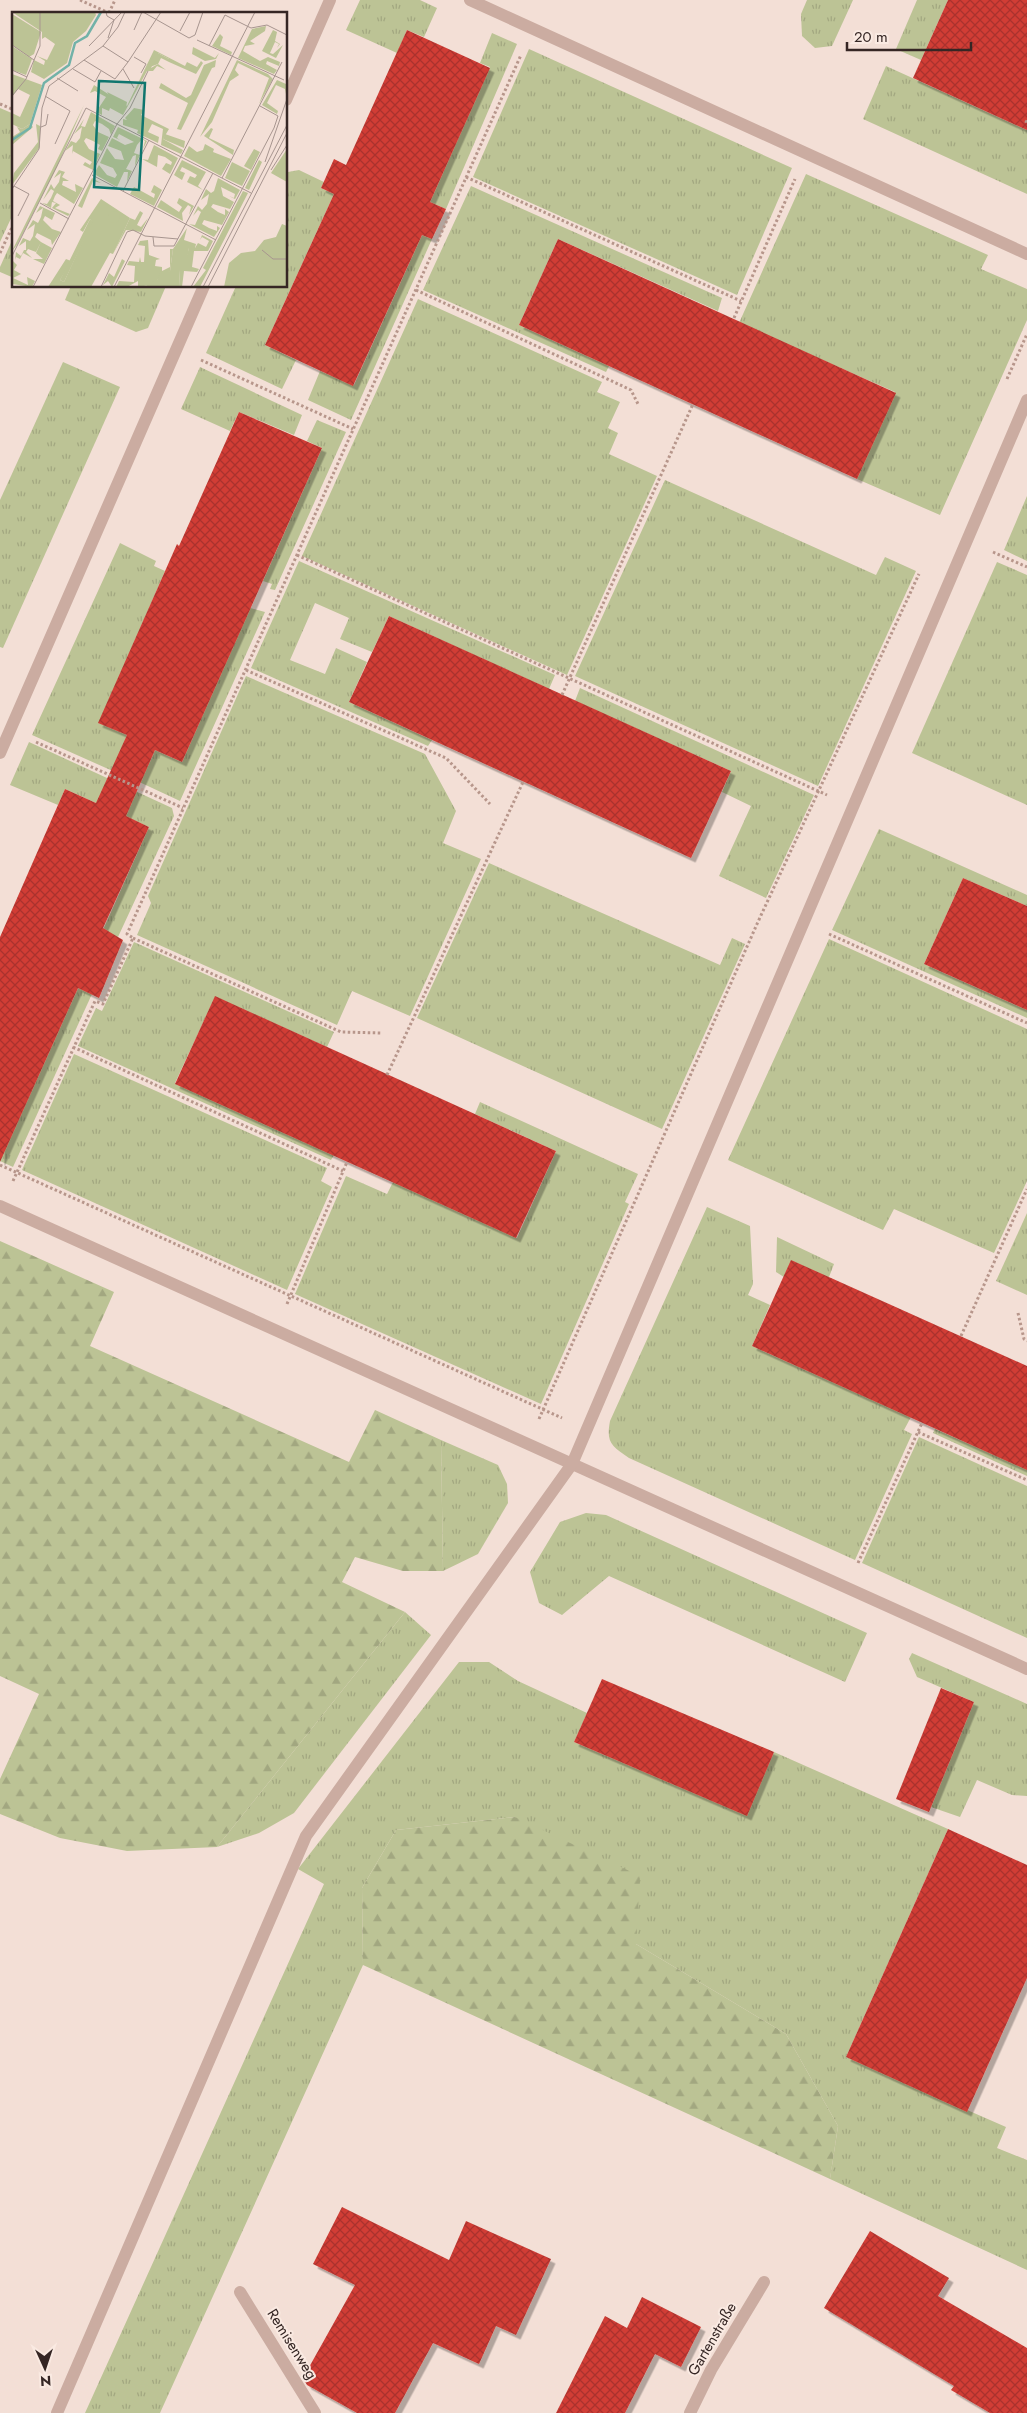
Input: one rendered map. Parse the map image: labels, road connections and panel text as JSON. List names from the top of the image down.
{
  "streets": {
    "street": ["Gartenstraße", "Remisenweg"]
  },
  "scale_bar": "20 m",
  "north": "bottom"
}
